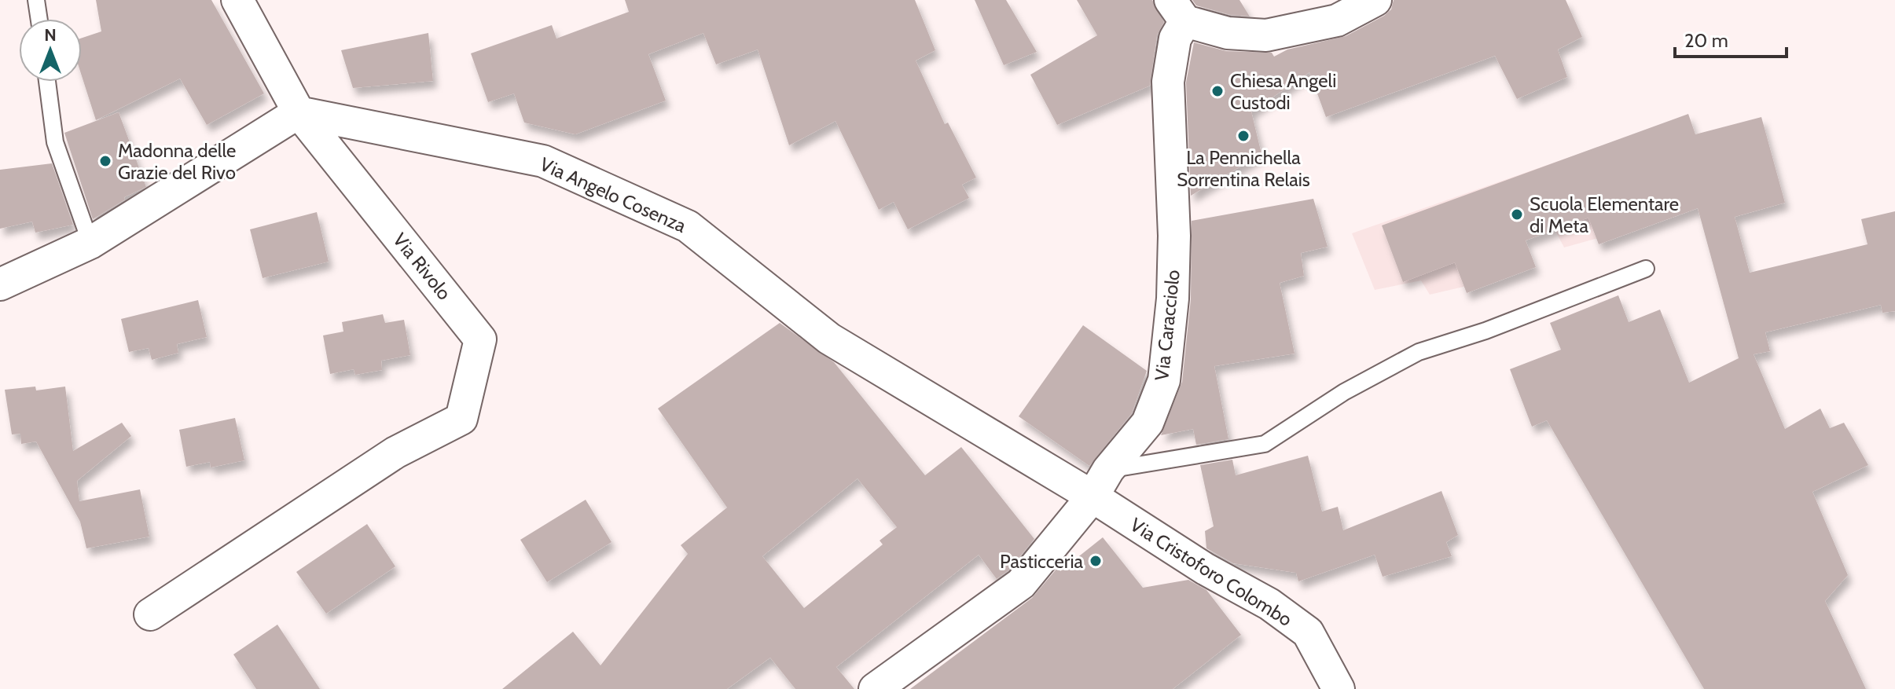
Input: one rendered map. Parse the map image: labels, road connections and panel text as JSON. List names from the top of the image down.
{
  "streets": {
    "street": [
      "Via Angelo Cosenza",
      "Via Rivolo",
      "Via Caracciolo",
      "Via Cristoforo Colombo"
    ]
  },
  "crossings": [
    ["Via Angelo Cosenza", "Via Rivolo"],
    ["Via Angelo Cosenza", "Via Caracciolo"],
    ["Via Angelo Cosenza", "Via Cristoforo Colombo"],
    ["Via Caracciolo", "Via Cristoforo Colombo"]
  ],
  "places": [
    "Chiesa Angeli Custodi",
    "La Pennichella Sorrentina Relais",
    "Madonna delle Grazie del Rivo",
    "Scuola Elementare di Meta",
    "Pasticceria"
  ],
  "scale_bar": "20 m",
  "north": "top"
}
